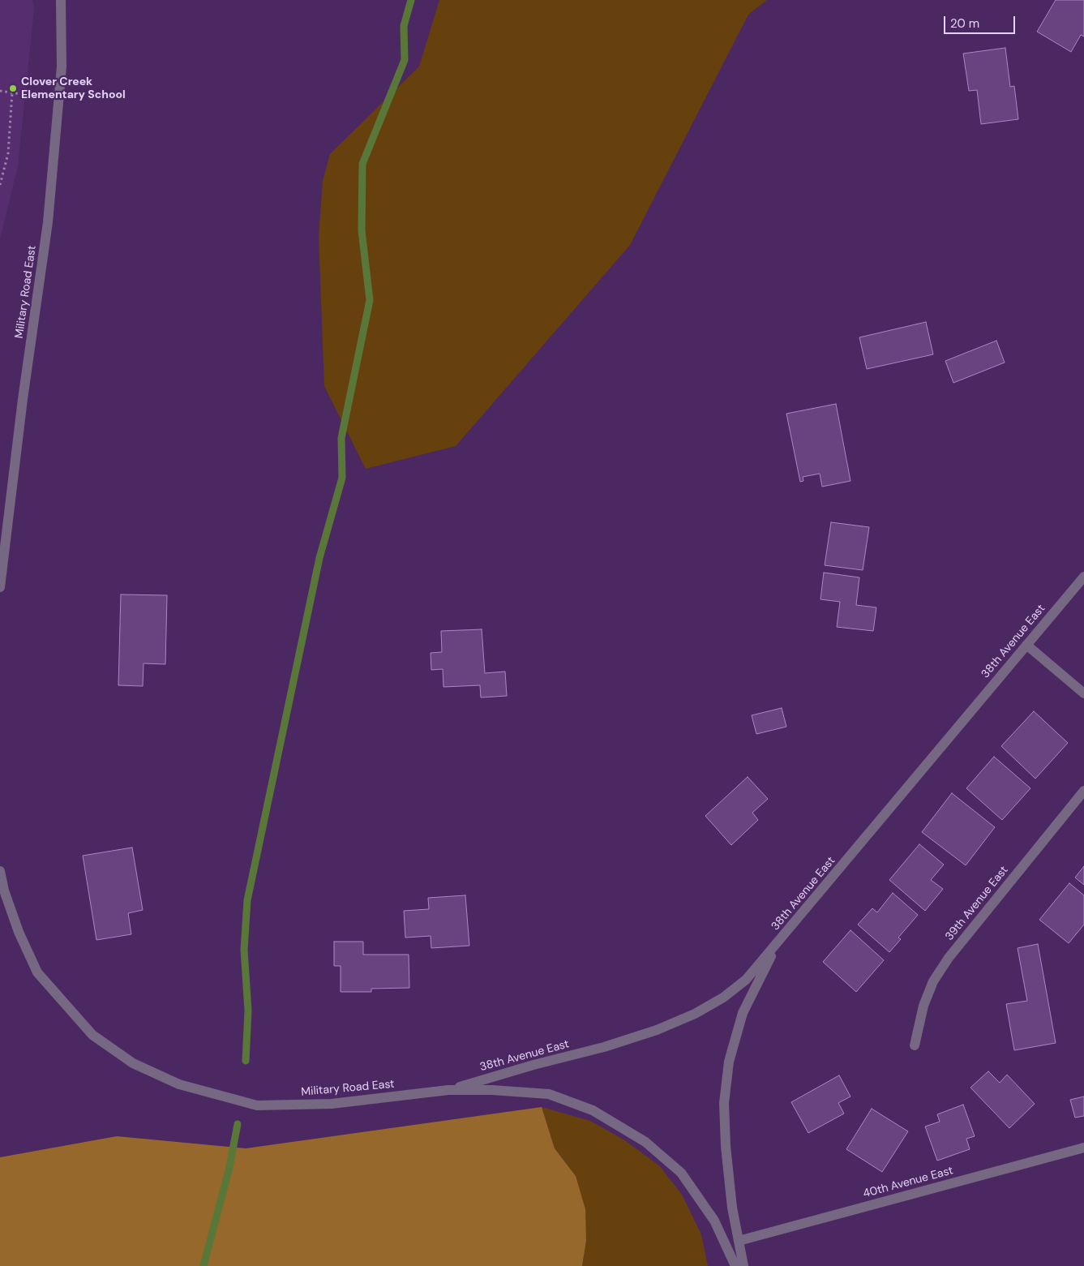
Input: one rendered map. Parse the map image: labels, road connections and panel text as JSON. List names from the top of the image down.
{
  "streets": {
    "street": [
      "Military Road East",
      "38th Avenue East",
      "39th Avenue East",
      "40th Avenue East"
    ]
  },
  "crossings": [
    ["Military Road East", "38th Avenue East"]
  ],
  "places": ["Clover Creek Elementary School"],
  "scale_bar": "20 m"
}
